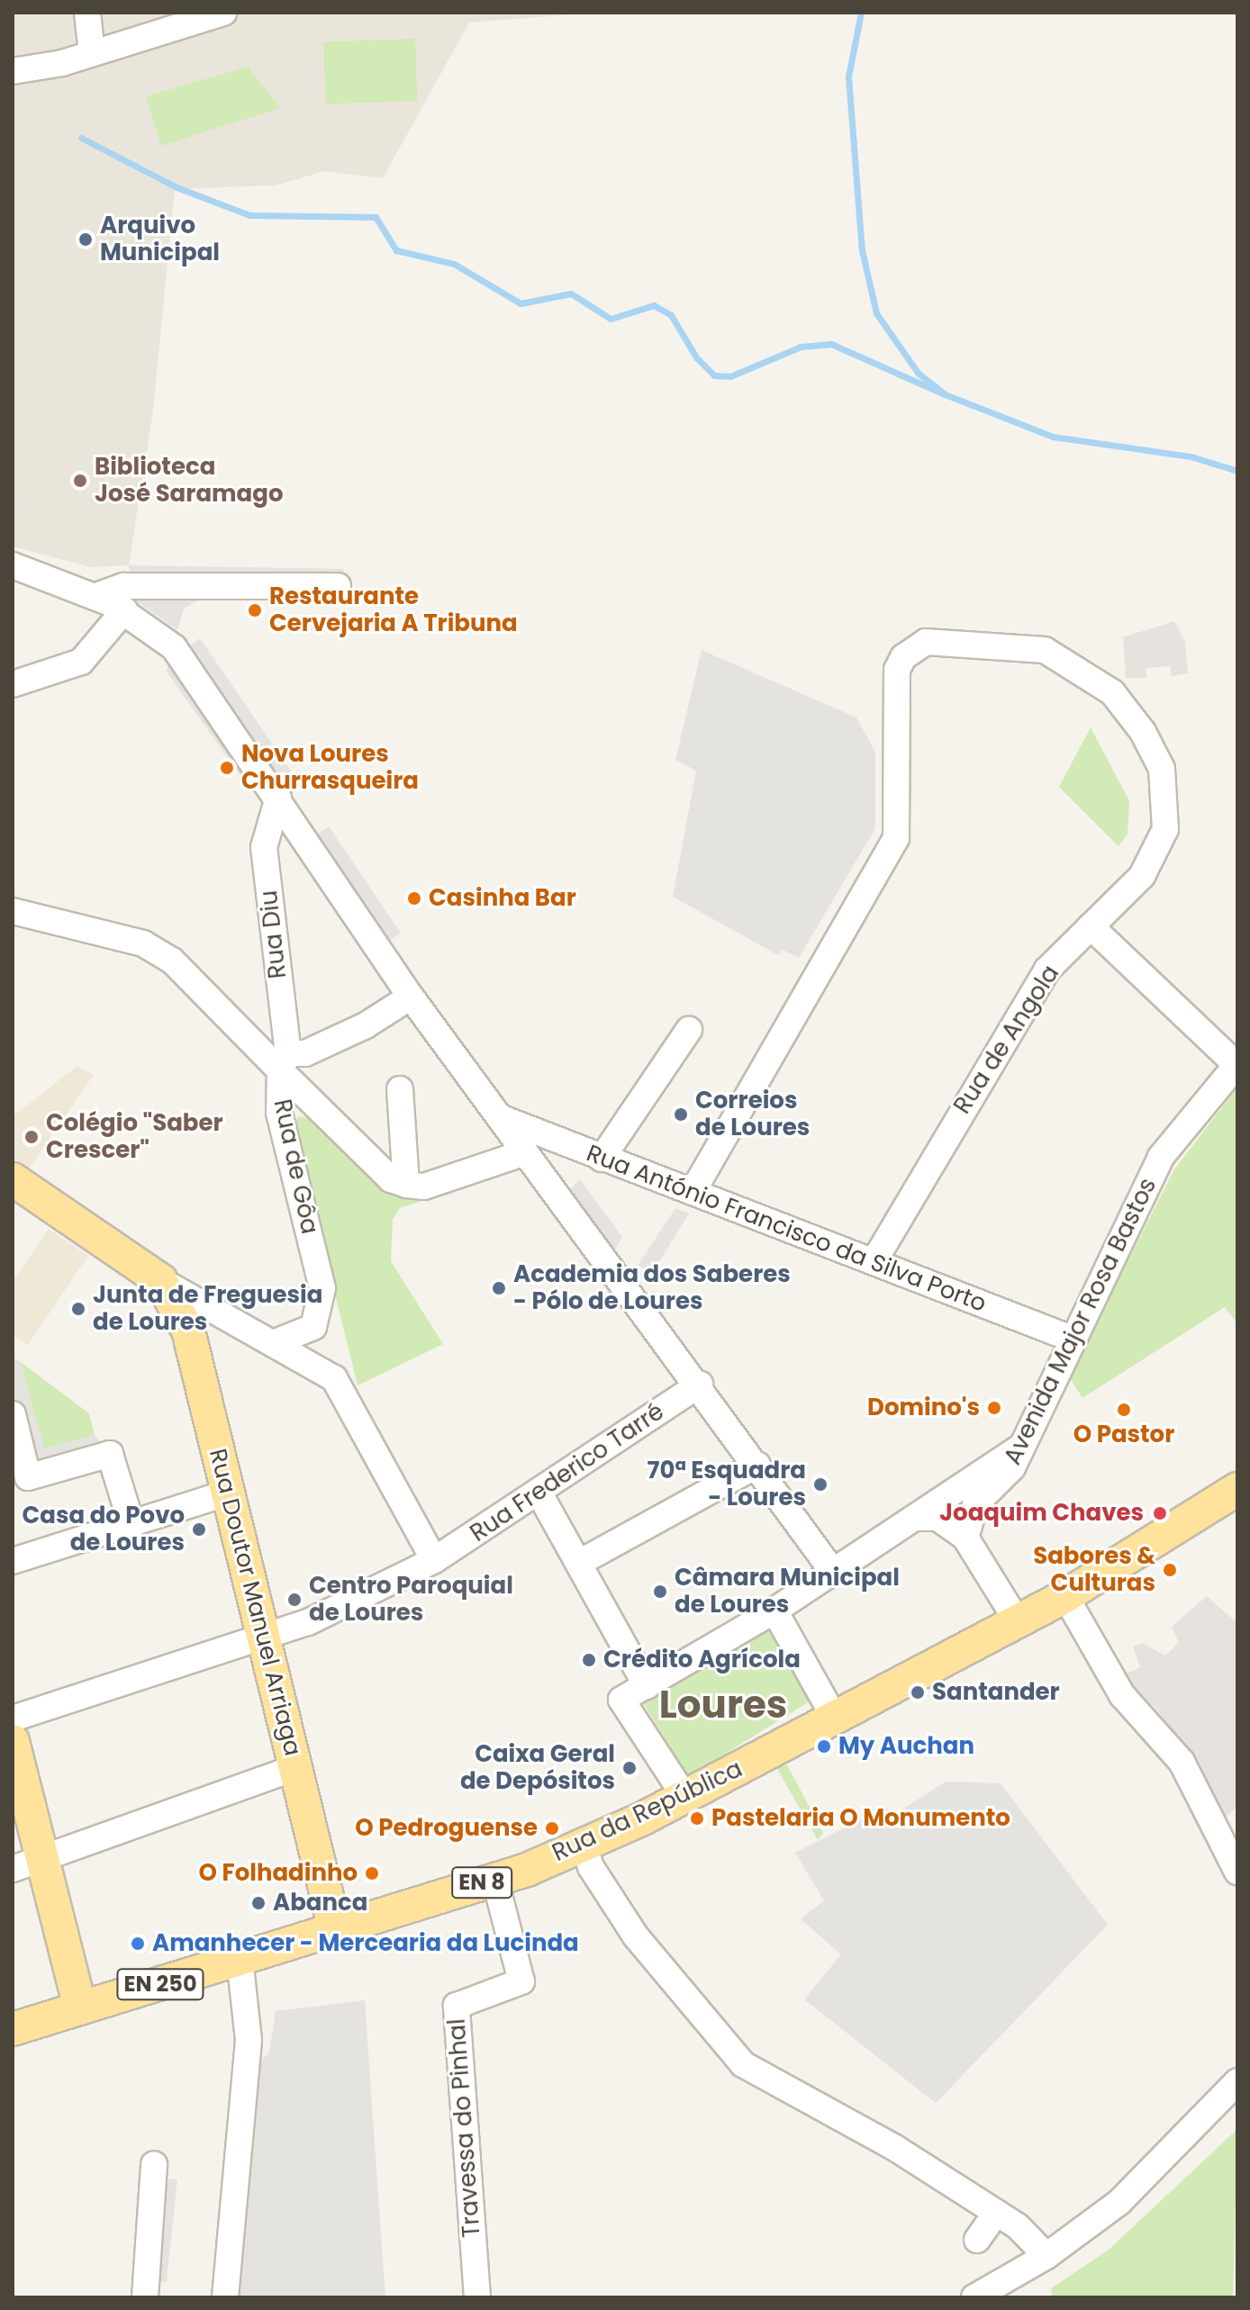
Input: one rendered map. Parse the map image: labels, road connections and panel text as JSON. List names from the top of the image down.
{
  "streets": {
    "main road": [
      "Rua Doutor Manuel Arriaga",
      "Rua da República",
      "EN 8",
      "EN 250"
    ],
    "street": [
      "Rua Diu",
      "Rua de Angola",
      "Rua de Gôa",
      "Rua António Francisco da Silva Porto",
      "Avenida Major Rosa Bastos",
      "Rua Frederico Tarré",
      "Travessa do Pinhal"
    ]
  },
  "crossings": [
    ["Rua Diu", "Rua de Gôa"],
    ["Rua de Angola", "Rua António Francisco da Silva Porto"],
    ["Rua António Francisco da Silva Porto", "Avenida Major Rosa Bastos"],
    ["Rua Frederico Tarré", "Rua Doutor Manuel Arriaga"],
    ["Rua Doutor Manuel Arriaga", "Rua da República"],
    ["Rua da República", "Travessa do Pinhal"]
  ],
  "districts": ["Loures"],
  "places": [
    "Arquivo Municipal",
    "Biblioteca José Saramago",
    "Restaurante Cervejaria A Tribuna",
    "Nova Loures Churrasqueira",
    "Casinha Bar",
    "Correios de Loures",
    "Colégio \"Saber Crescer\"",
    "Academia dos Saberes - Pólo de Loures",
    "Junta de Freguesia de Loures",
    "Domino's",
    "O Pastor",
    "70ª Esquadra - Loures",
    "Joaquim Chaves",
    "Casa do Povo de Loures",
    "Sabores & Culturas",
    "Câmara Municipal de Loures",
    "Centro Paroquial de Loures",
    "Crédito Agrícola",
    "Santander",
    "My Auchan",
    "Caixa Geral de Depósitos",
    "Pastelaria O Monumento",
    "O Pedroguense",
    "O Folhadinho",
    "Abanca",
    "Amanhecer - Mercearia da Lucinda"
  ]
}
